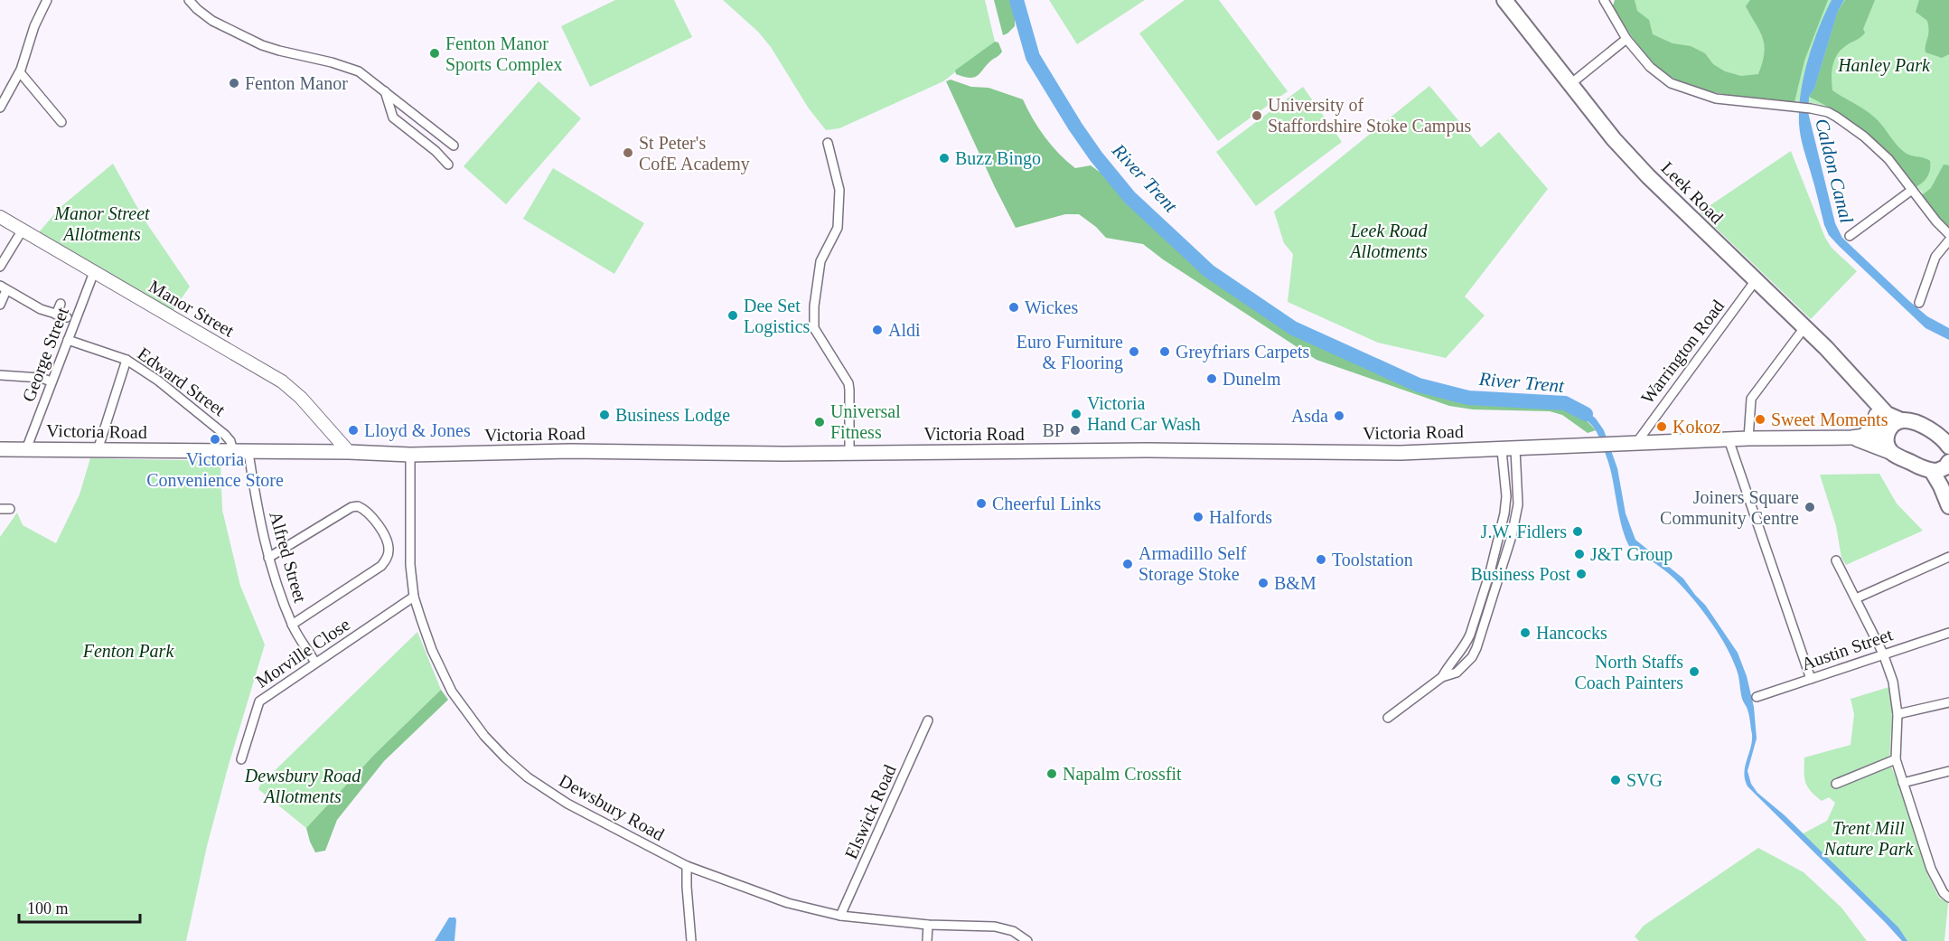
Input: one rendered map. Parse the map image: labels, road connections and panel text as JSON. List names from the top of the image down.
{
  "streets": {
    "highway": ["Leek Road"],
    "main road": ["Victoria Road"],
    "street": [
      "Manor Street",
      "Warrington Road",
      "George Street",
      "Edward Street",
      "Alfred Street",
      "Austin Street",
      "Morville Close",
      "Dewsbury Road",
      "Elswick Road"
    ]
  },
  "crossings": [
    ["Leek Road", "Warrington Road"],
    ["Leek Road", "Victoria Road"],
    ["Manor Street", "George Street"],
    ["Manor Street", "Victoria Road"],
    ["Warrington Road", "Victoria Road"],
    ["George Street", "Edward Street"],
    ["George Street", "Victoria Road"],
    ["Edward Street", "Victoria Road"],
    ["Victoria Road", "Alfred Street"],
    ["Victoria Road", "Dewsbury Road"],
    ["Alfred Street", "Morville Close"],
    ["Morville Close", "Dewsbury Road"],
    ["Dewsbury Road", "Elswick Road"]
  ],
  "water": ["Caldon Canal", "River Trent"],
  "parks": [
    "Hanley Park",
    "Manor Street Allotments",
    "Leek Road Allotments",
    "Fenton Park",
    "Dewsbury Road Allotments",
    "Trent Mill Nature Park"
  ],
  "places": [
    "Fenton Manor Sports Complex",
    "Fenton Manor",
    "University of Staffordshire Stoke Campus",
    "St Peter's CofE Academy",
    "Buzz Bingo",
    "Wickes",
    "Dee Set Logistics",
    "Aldi",
    "Euro Furniture & Flooring",
    "Greyfriars Carpets",
    "Dunelm",
    "Victoria Hand Car Wash",
    "Business Lodge",
    "Asda",
    "Sweet Moments",
    "Universal Fitness",
    "Kokoz",
    "Lloyd & Jones",
    "BP",
    "Victoria Convenience Store",
    "Cheerful Links",
    "Joiners Square Community Centre",
    "Halfords",
    "J.W. Fidlers",
    "J&T Group",
    "Toolstation",
    "Armadillo Self Storage Stoke",
    "Business Post",
    "B&M",
    "Hancocks",
    "North Staffs Coach Painters",
    "Napalm Crossfit",
    "SVG"
  ],
  "scale_bar": "100 m"
}
